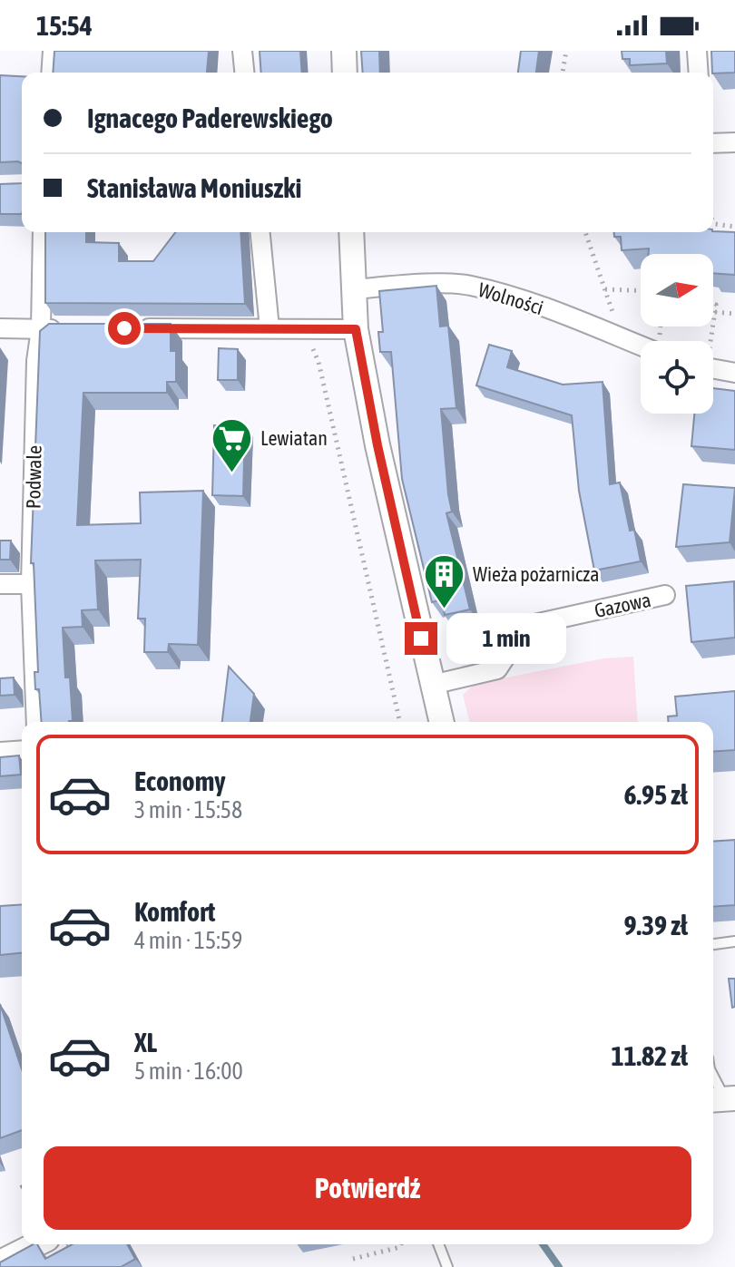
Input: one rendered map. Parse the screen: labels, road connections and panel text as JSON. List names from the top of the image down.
{
  "streets": {
    "street": ["Wolności", "Podwale", "Gazowa"]
  },
  "places": {
    "supermarket": ["Lewiatan"],
    "building": ["Wieża pożarnicza"]
  },
  "north": "right",
  "page": {
    "status": "15:54",
    "banner": ["Ignacego Paderewskiego", "Stanisława Moniuszki"],
    "bubble": "1 min",
    "list": [
      {
        "name": "Economy",
        "note": "3 min · 15:58",
        "value": "6.95 zł"
      },
      {
        "name": "Komfort",
        "note": "4 min · 15:59",
        "value": "9.39 zł"
      },
      {
        "name": "XL",
        "note": "5 min · 16:00",
        "value": "11.82 zł"
      }
    ],
    "buttons": "Potwierdź"
  }
}
